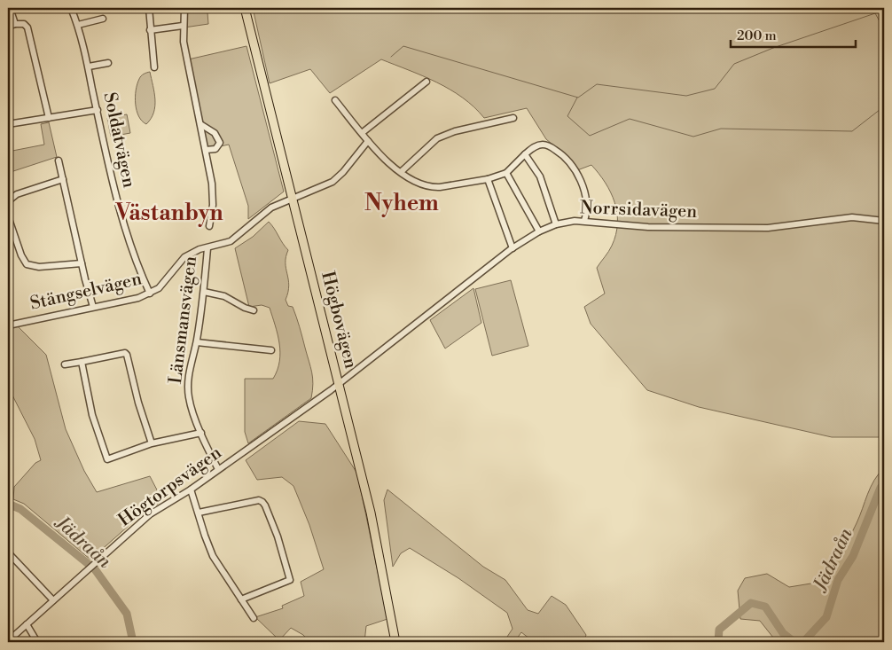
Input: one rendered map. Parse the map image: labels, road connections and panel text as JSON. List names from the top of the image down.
{
  "streets": {
    "main road": ["Högbovägen"],
    "street": [
      "Soldatvägen",
      "Norrsidavägen",
      "Stängselvägen",
      "Länsmansvägen",
      "Högtorpsvägen"
    ]
  },
  "crossings": [
    ["Soldatvägen", "Stängselvägen"],
    ["Norrsidavägen", "Högbovägen"],
    ["Norrsidavägen", "Högtorpsvägen"],
    ["Stängselvägen", "Länsmansvägen"],
    ["Stängselvägen", "Högbovägen"],
    ["Länsmansvägen", "Högtorpsvägen"],
    ["Högbovägen", "Högtorpsvägen"]
  ],
  "districts": ["Nyhem", "Västanbyn"],
  "water": ["Jädraån"],
  "scale_bar": "200 m"
}
